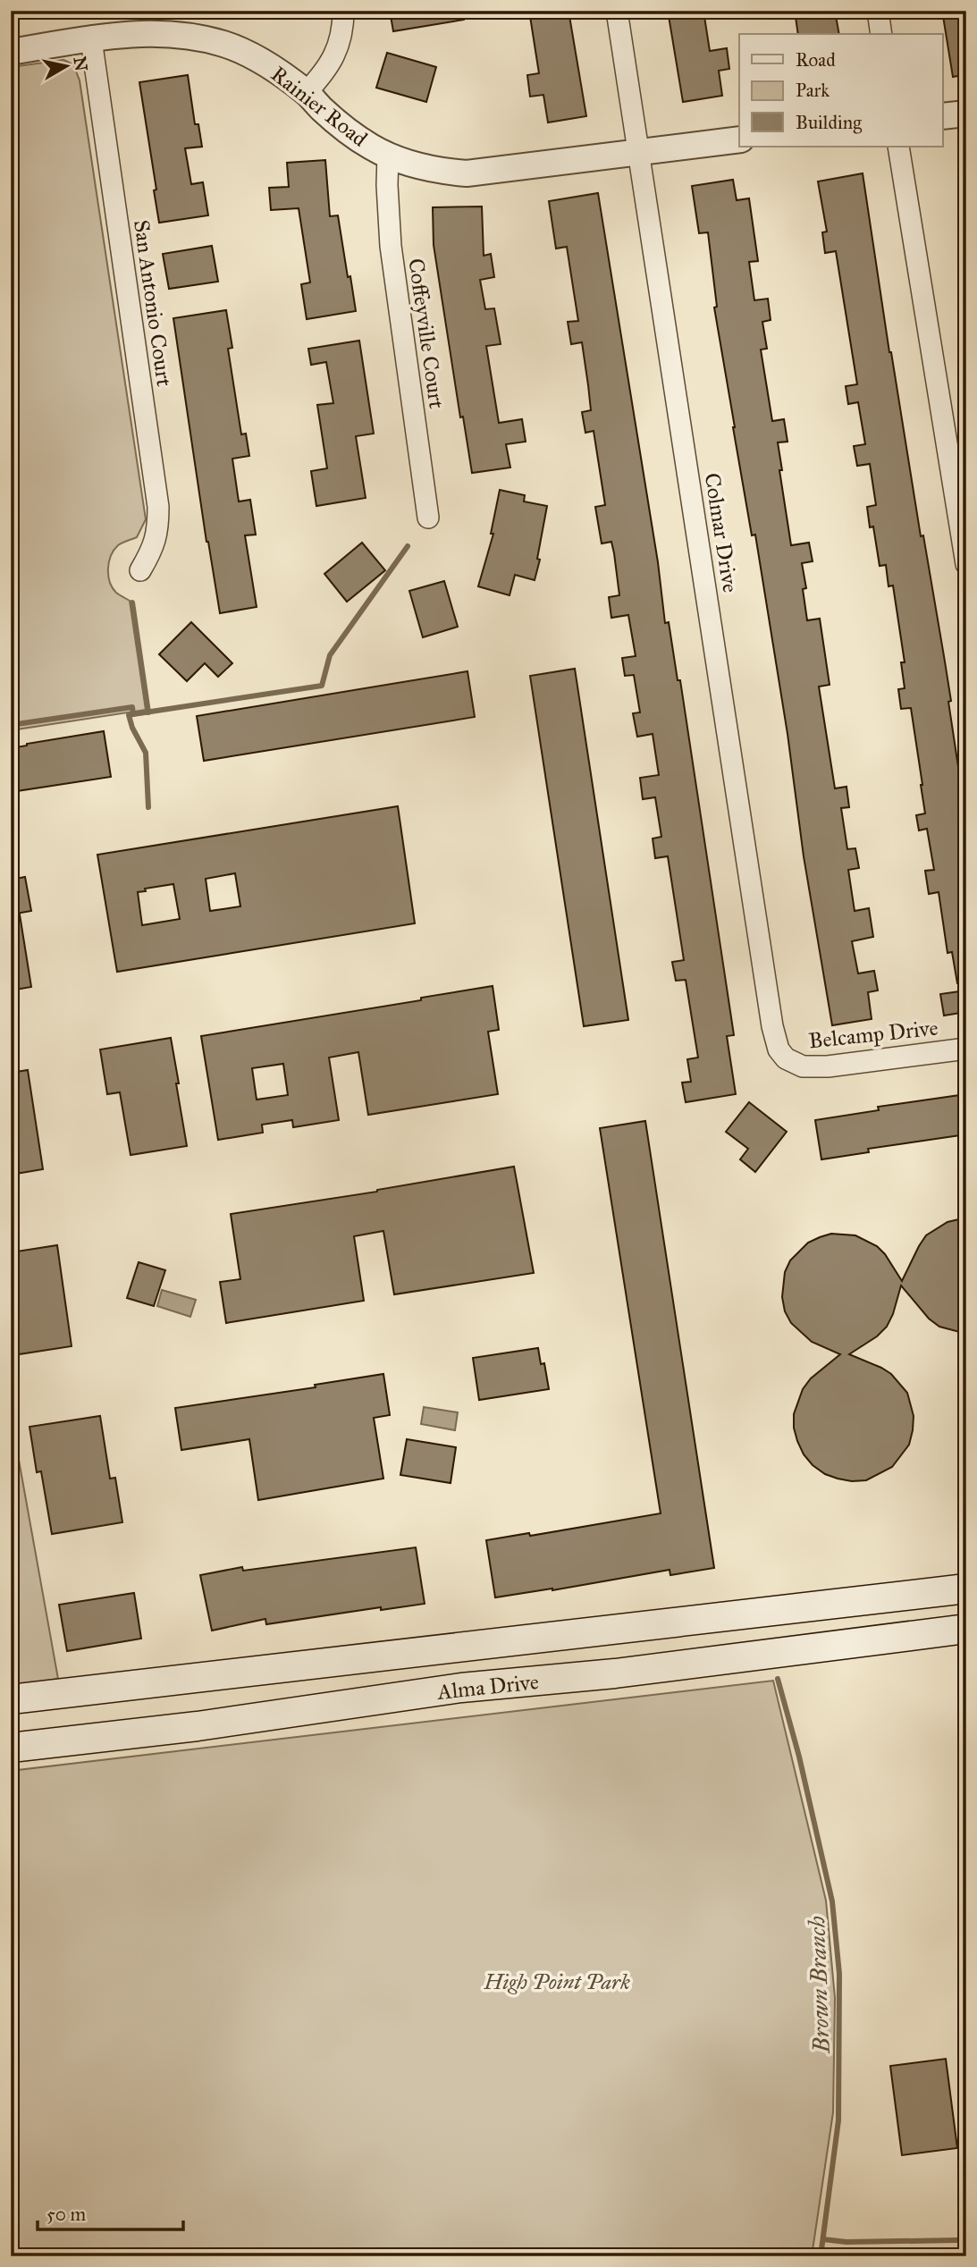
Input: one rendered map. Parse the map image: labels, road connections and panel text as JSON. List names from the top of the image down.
{
  "streets": {
    "main road": ["Alma Drive"],
    "street": [
      "Rainier Road",
      "San Antonio Court",
      "Coffeyville Court",
      "Colmar Drive",
      "Belcamp Drive"
    ]
  },
  "crossings": [
    ["Rainier Road", "San Antonio Court"],
    ["Rainier Road", "Coffeyville Court"],
    ["Rainier Road", "Colmar Drive"],
    ["Colmar Drive", "Belcamp Drive"]
  ],
  "water": ["Brown Branch"],
  "parks": ["High Point Park"],
  "legend": ["Road", "Park", "Building"],
  "scale_bar": "50 m",
  "north": "right"
}
